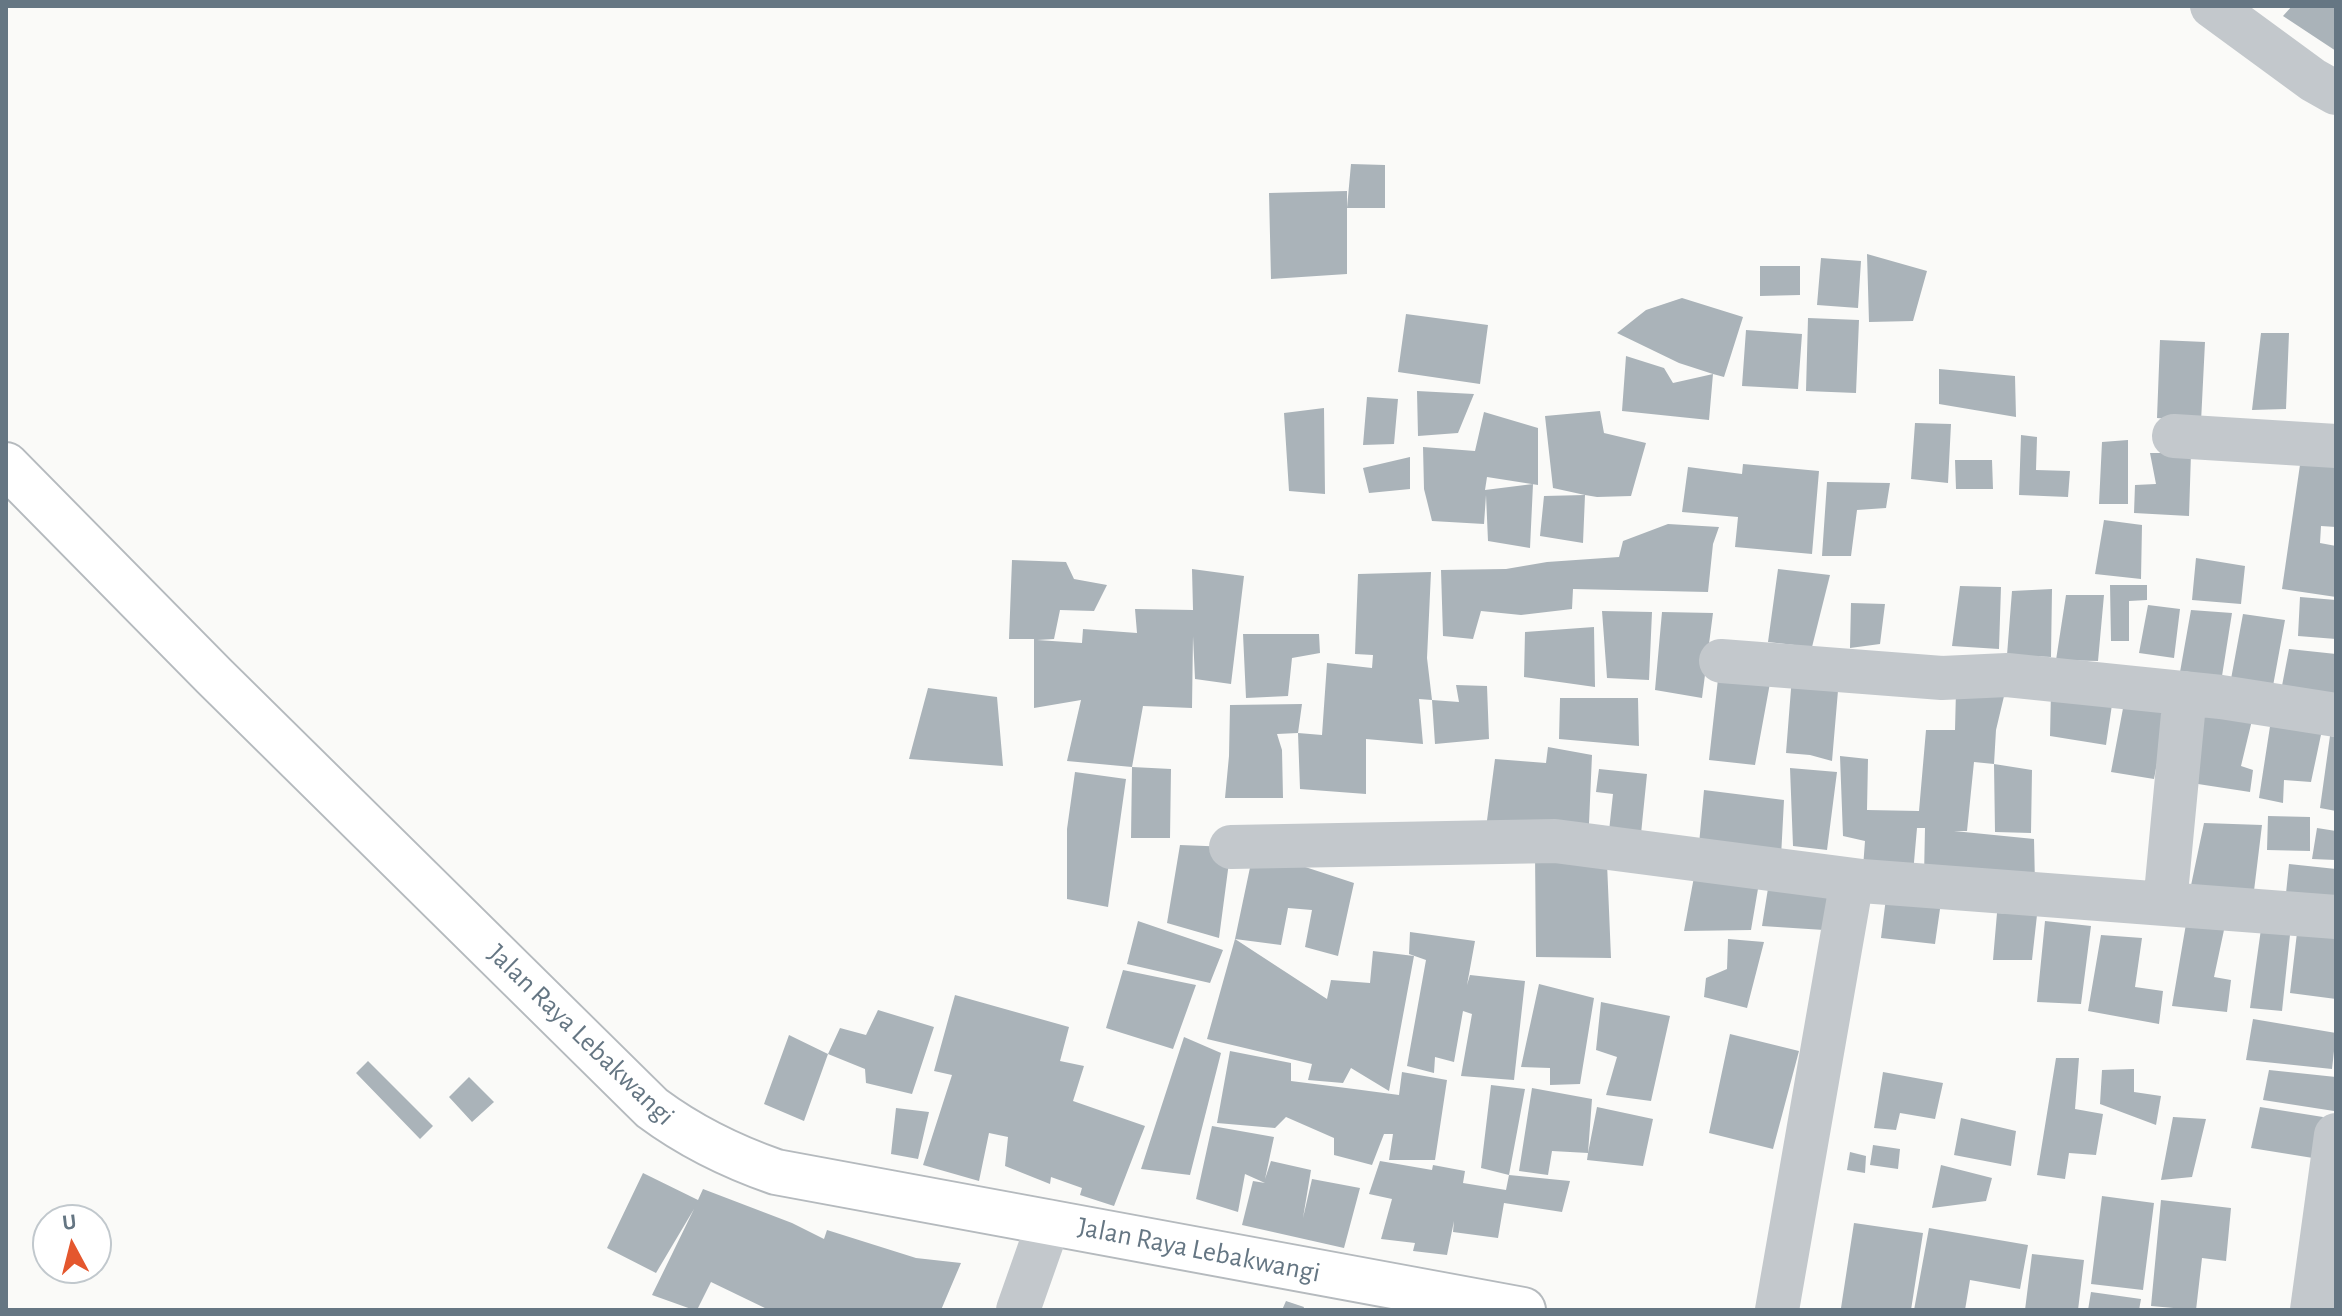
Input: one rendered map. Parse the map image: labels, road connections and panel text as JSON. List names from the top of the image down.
{
  "streets": {
    "main road": ["Jalan Raya Lebakwangi"]
  },
  "north": "top"
}
